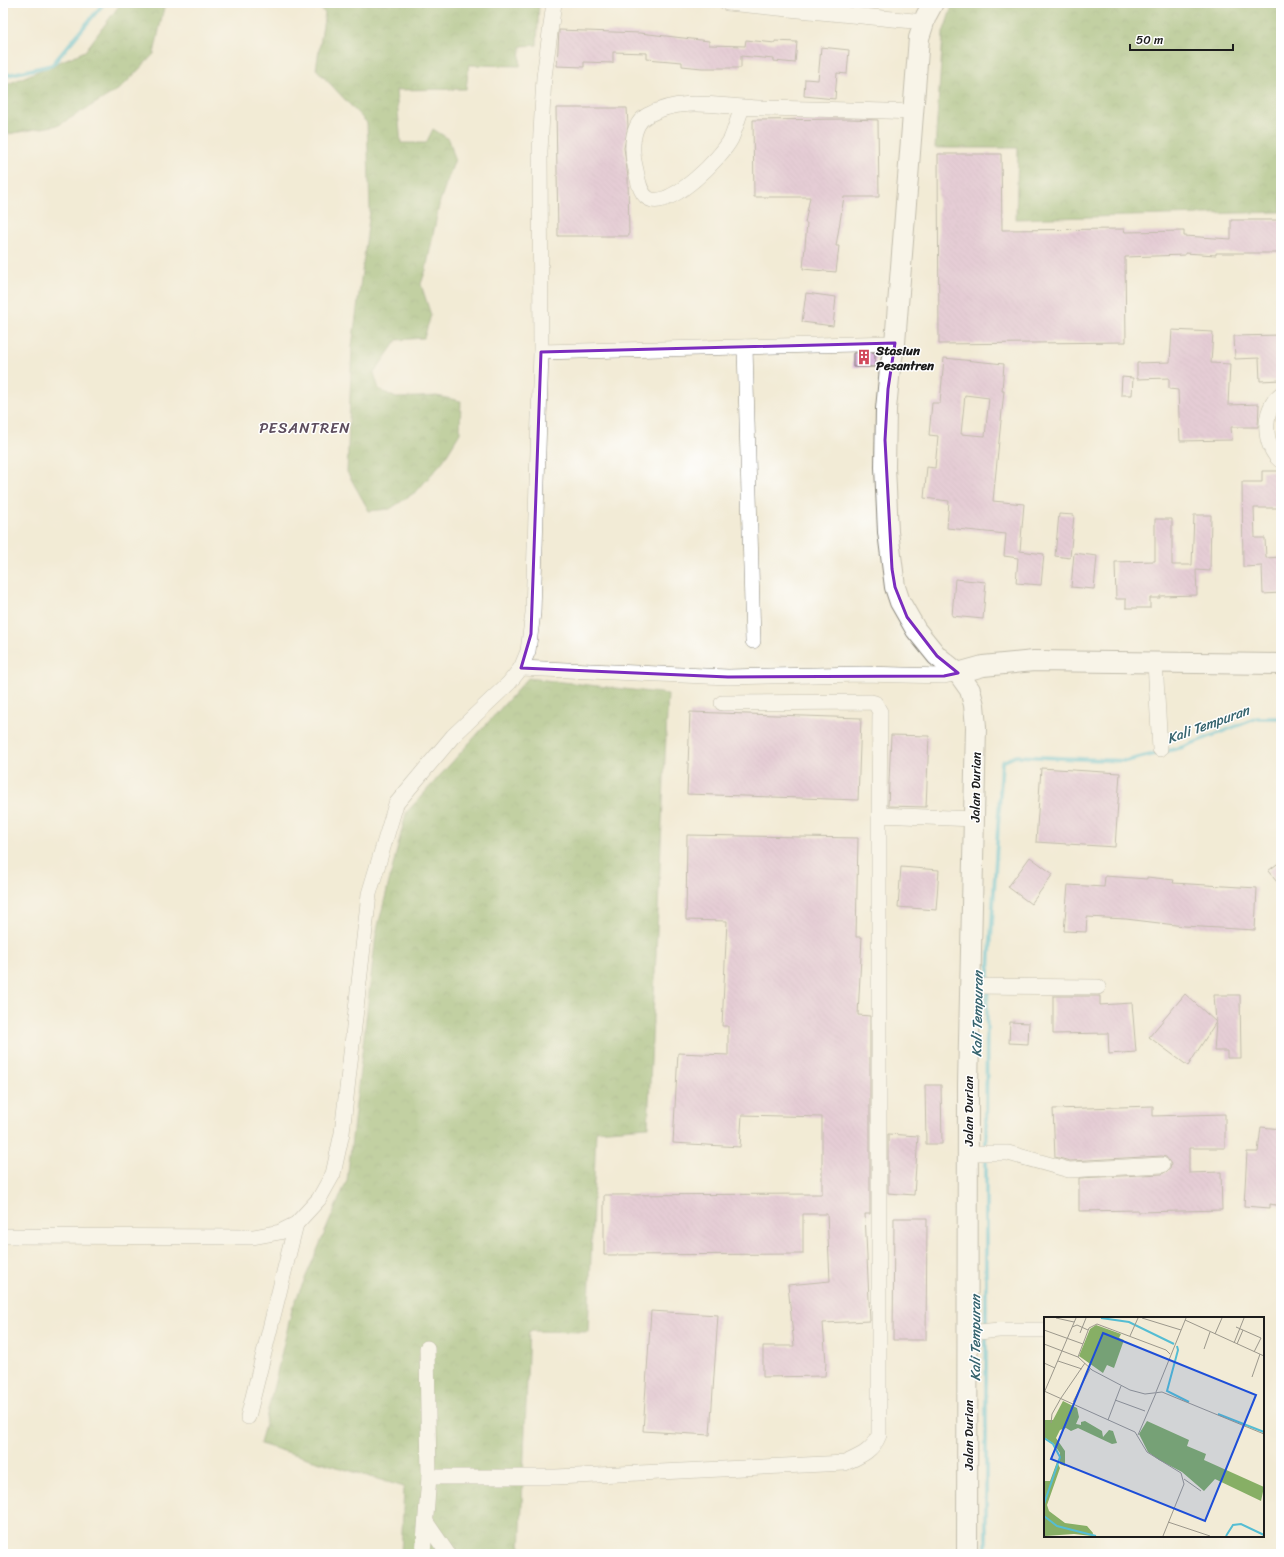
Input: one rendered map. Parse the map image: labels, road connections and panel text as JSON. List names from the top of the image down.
{
  "streets": {
    "main road": ["Jalan Durian"]
  },
  "districts": ["PESANTREN"],
  "water": ["Kali Tempuran"],
  "places": {
    "building": ["Stasiun Pesantren"]
  },
  "scale_bar": "50 m"
}
